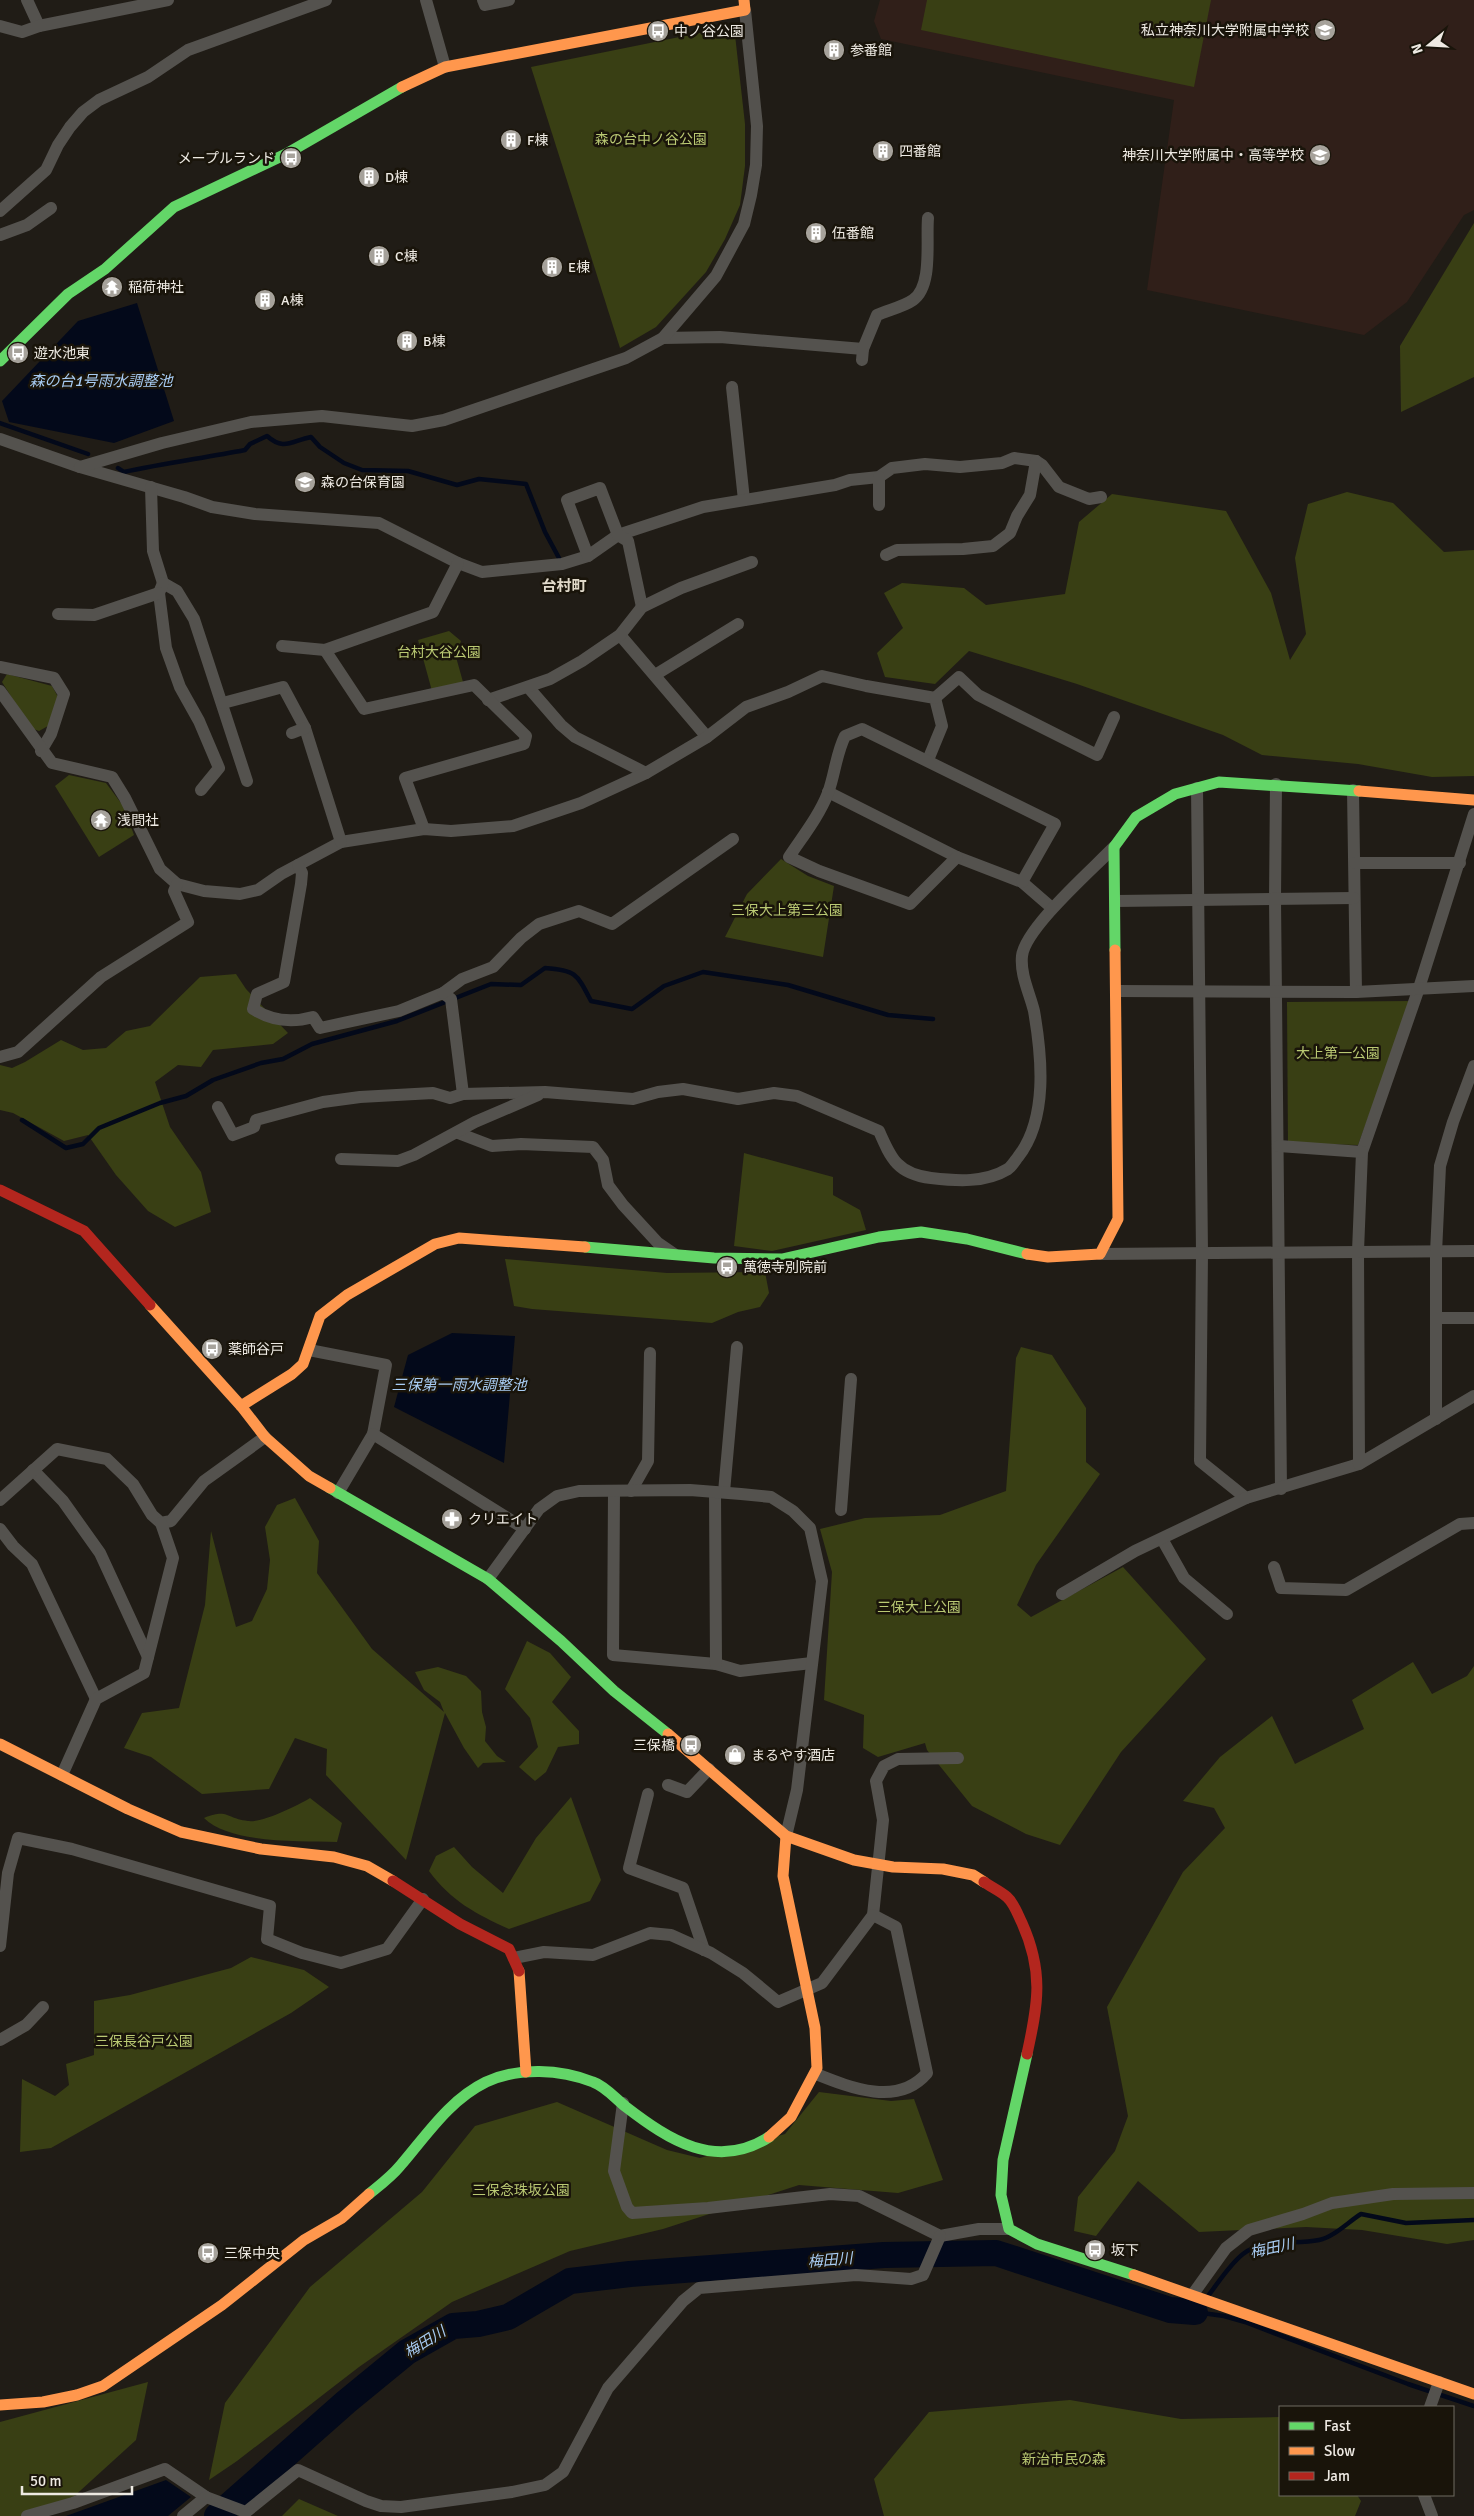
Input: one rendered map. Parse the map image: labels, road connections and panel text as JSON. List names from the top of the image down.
{
  "districts": ["台村町"],
  "water": ["森の台1号雨水調整池", "三保第一雨水調整池", "梅田川"],
  "parks": [
    "森の台中ノ谷公園",
    "台村大谷公園",
    "三保大上第三公園",
    "大上第一公園",
    "三保大上公園",
    "三保長谷戸公園",
    "三保念珠坂公園",
    "新治市民の森"
  ],
  "places": {
    "school or university": ["私立神奈川大学附属中学校", "神奈川大学附属中・高等学校", "森の台保育園"],
    "bus stop": [
      "中ノ谷公園",
      "メープルランド",
      "遊水池東",
      "萬徳寺別院前",
      "薬師谷戸",
      "三保橋",
      "坂下",
      "三保中央"
    ],
    "building": [
      "参番館",
      "F棟",
      "四番館",
      "D棟",
      "伍番館",
      "C棟",
      "E棟",
      "A棟",
      "B棟"
    ],
    "temple": ["稲荷神社", "浅間社"],
    "pharmacy": ["クリエイト"],
    "shop": ["まるやす酒店"]
  },
  "legend": ["Fast", "Slow", "Jam"],
  "scale_bar": "50 m",
  "north": "left"
}
